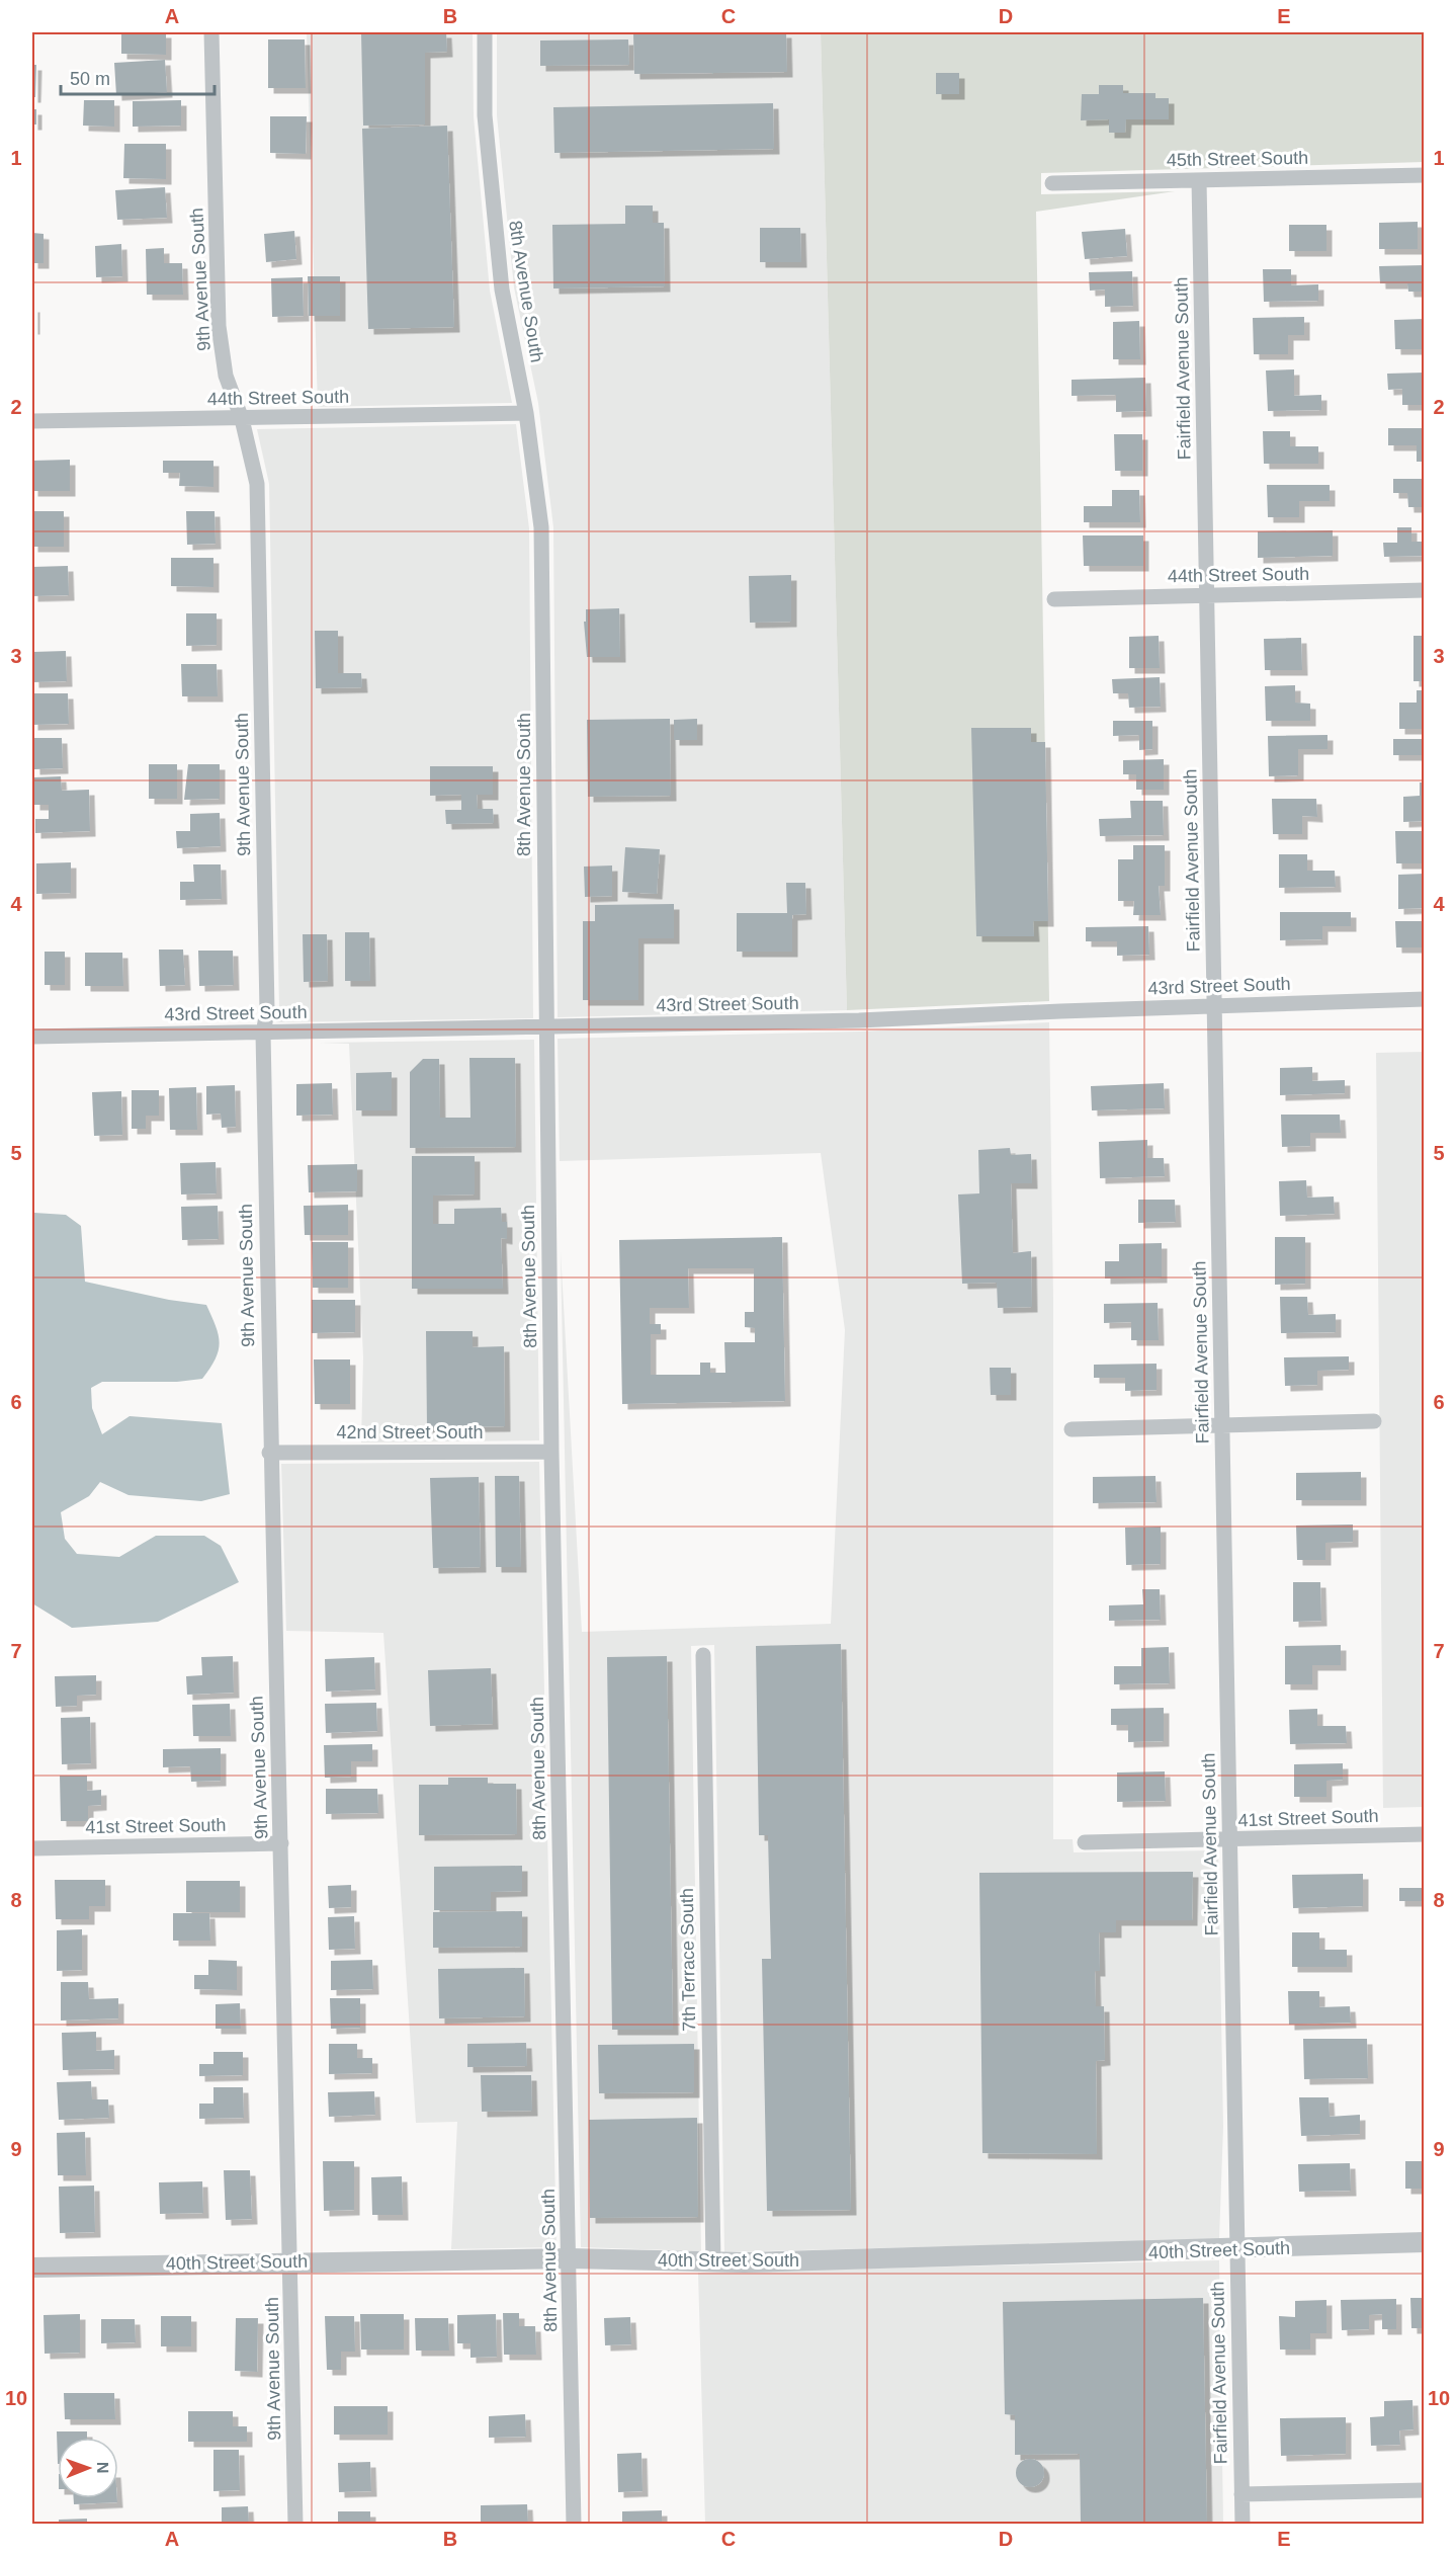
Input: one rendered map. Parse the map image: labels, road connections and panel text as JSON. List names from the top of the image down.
{
  "streets": {
    "street": [
      "45th Street South",
      "9th Avenue South",
      "8th Avenue South",
      "Fairfield Avenue South",
      "44th Street South",
      "43rd Street South",
      "42nd Street South",
      "41st Street South",
      "7th Terrace South",
      "40th Street South"
    ]
  },
  "crossings": [
    ["45th Street South", "Fairfield Avenue South"],
    ["9th Avenue South", "44th Street South"],
    ["9th Avenue South", "43rd Street South"],
    ["9th Avenue South", "42nd Street South"],
    ["9th Avenue South", "41st Street South"],
    ["9th Avenue South", "40th Street South"],
    ["8th Avenue South", "44th Street South"],
    ["8th Avenue South", "43rd Street South"],
    ["8th Avenue South", "42nd Street South"],
    ["8th Avenue South", "40th Street South"],
    ["Fairfield Avenue South", "44th Street South"],
    ["Fairfield Avenue South", "43rd Street South"],
    ["Fairfield Avenue South", "41st Street South"],
    ["Fairfield Avenue South", "40th Street South"],
    ["7th Terrace South", "40th Street South"]
  ],
  "scale_bar": "50 m",
  "north": "right",
  "grid": {
    "columns": [
      "A",
      "B",
      "C",
      "D",
      "E"
    ],
    "rows": [
      "1",
      "2",
      "3",
      "4",
      "5",
      "6",
      "7",
      "8",
      "9",
      "10"
    ]
  }
}
